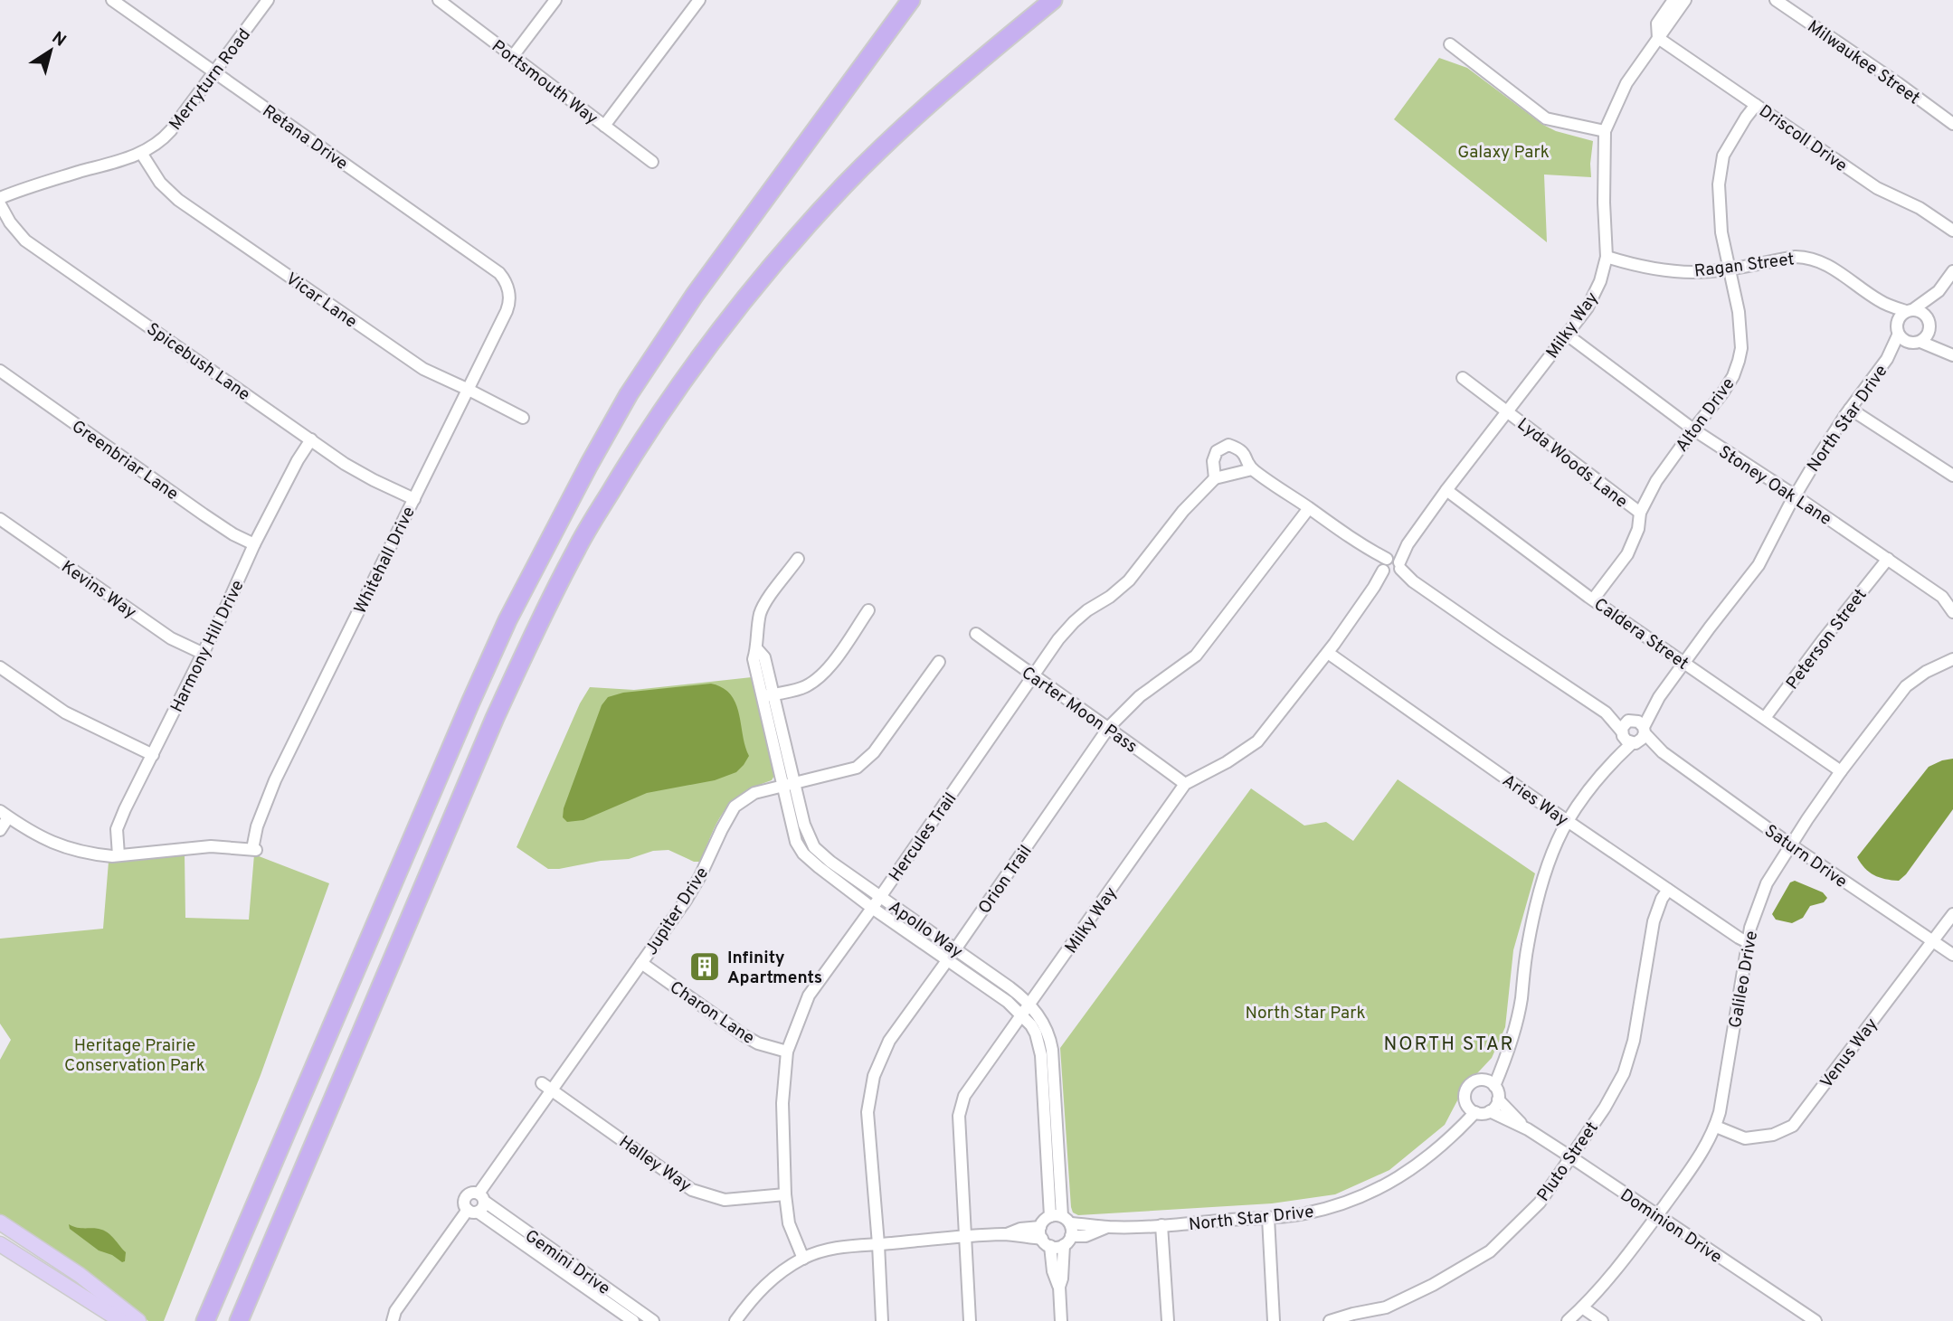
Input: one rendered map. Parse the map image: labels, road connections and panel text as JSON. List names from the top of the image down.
{
  "streets": {
    "street": [
      "Milwaukee Street",
      "Merryturn Road",
      "Portsmouth Way",
      "Retana Drive",
      "Driscoll Drive",
      "Ragan Street",
      "Vicar Lane",
      "Milky Way",
      "Spicebush Lane",
      "Alton Drive",
      "North Star Drive",
      "Greenbriar Lane",
      "Lyda Woods Lane",
      "Stoney Oak Lane",
      "Whitehall Drive",
      "Kevins Way",
      "Caldera Street",
      "Peterson Street",
      "Harmony Hill Drive",
      "Carter Moon Pass",
      "Aries Way",
      "Hercules Trail",
      "Saturn Drive",
      "Orion Trail",
      "Jupiter Drive",
      "Apollo Way",
      "Galileo Drive",
      "Charon Lane",
      "Venus Way",
      "Pluto Street",
      "Halley Way",
      "Dominion Drive",
      "Gemini Drive"
    ]
  },
  "crossings": [
    ["Merryturn Road", "Retana Drive"],
    ["Merryturn Road", "Vicar Lane"],
    ["Retana Drive", "Whitehall Drive"],
    ["Driscoll Drive", "Milky Way"],
    ["Driscoll Drive", "Alton Drive"],
    ["Ragan Street", "Milky Way"],
    ["Ragan Street", "Alton Drive"],
    ["Ragan Street", "North Star Drive"],
    ["Vicar Lane", "Whitehall Drive"],
    ["Milky Way", "Lyda Woods Lane"],
    ["Milky Way", "Stoney Oak Lane"],
    ["Milky Way", "Caldera Street"],
    ["Milky Way", "Carter Moon Pass"],
    ["Milky Way", "Aries Way"],
    ["Milky Way", "Saturn Drive"],
    ["Milky Way", "Apollo Way"],
    ["Spicebush Lane", "Whitehall Drive"],
    ["Spicebush Lane", "Harmony Hill Drive"],
    ["Alton Drive", "Lyda Woods Lane"],
    ["Alton Drive", "Stoney Oak Lane"],
    ["Alton Drive", "Caldera Street"],
    ["North Star Drive", "Stoney Oak Lane"],
    ["North Star Drive", "Caldera Street"],
    ["North Star Drive", "Aries Way"],
    ["North Star Drive", "Saturn Drive"],
    ["North Star Drive", "Apollo Way"],
    ["North Star Drive", "Dominion Drive"],
    ["Greenbriar Lane", "Harmony Hill Drive"],
    ["Stoney Oak Lane", "Peterson Street"],
    ["Whitehall Drive", "Harmony Hill Drive"],
    ["Kevins Way", "Harmony Hill Drive"],
    ["Caldera Street", "Peterson Street"],
    ["Caldera Street", "Galileo Drive"],
    ["Carter Moon Pass", "Hercules Trail"],
    ["Carter Moon Pass", "Orion Trail"],
    ["Aries Way", "Galileo Drive"],
    ["Aries Way", "Pluto Street"],
    ["Hercules Trail", "Saturn Drive"],
    ["Hercules Trail", "Apollo Way"],
    ["Hercules Trail", "Charon Lane"],
    ["Hercules Trail", "Halley Way"],
    ["Saturn Drive", "Orion Trail"],
    ["Saturn Drive", "Galileo Drive"],
    ["Saturn Drive", "Venus Way"],
    ["Orion Trail", "Apollo Way"],
    ["Jupiter Drive", "Apollo Way"],
    ["Jupiter Drive", "Charon Lane"],
    ["Jupiter Drive", "Halley Way"],
    ["Jupiter Drive", "Gemini Drive"],
    ["Galileo Drive", "Venus Way"],
    ["Galileo Drive", "Dominion Drive"],
    ["Pluto Street", "Dominion Drive"]
  ],
  "districts": ["NORTH STAR"],
  "parks": ["Galaxy Park", "North Star Park", "Heritage Prairie Conservation Park"],
  "places": {
    "building": ["Infinity Apartments"]
  },
  "north": "top right"
}
